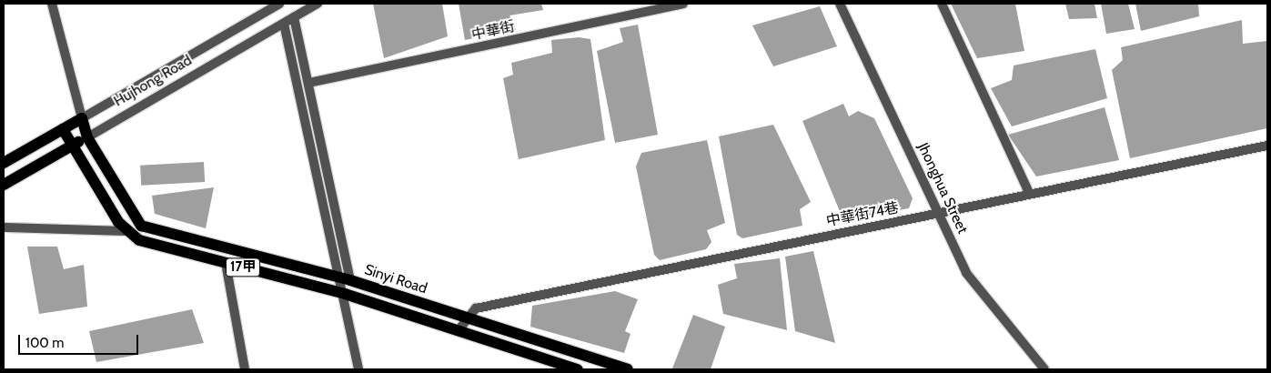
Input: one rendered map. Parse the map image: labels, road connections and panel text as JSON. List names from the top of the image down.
{
  "streets": {
    "main road": ["Hujhong Road", "17甲", "Sinyi Road"],
    "street": ["中華街", "Jhonghua Street", "中華街74巷"]
  },
  "crossings": [
    ["Hujhong Road", "17甲"],
    ["Hujhong Road", "Sinyi Road"],
    ["Jhonghua Street", "中華街74巷"],
    ["中華街74巷", "Sinyi Road"],
    ["17甲", "Sinyi Road"]
  ],
  "scale_bar": "100 m"
}
